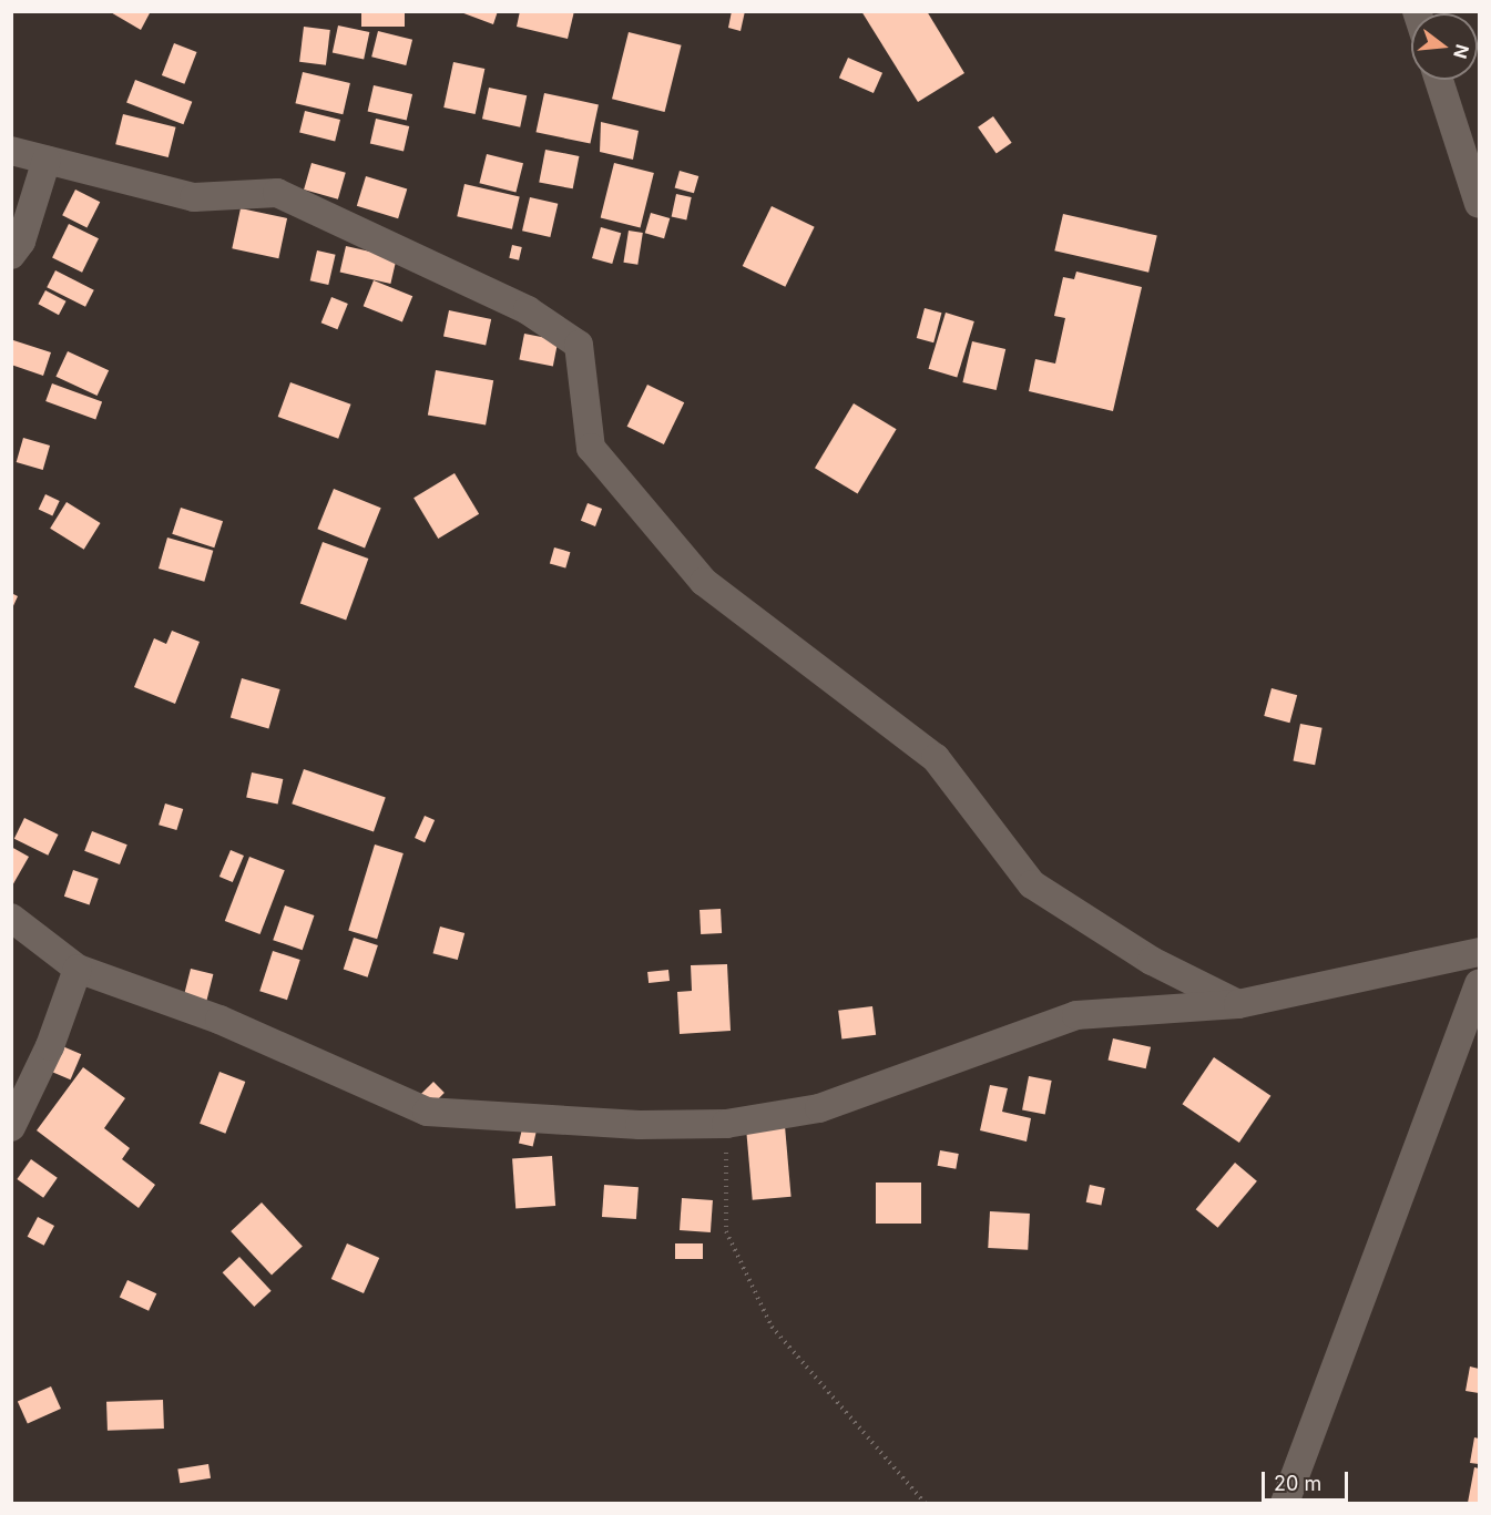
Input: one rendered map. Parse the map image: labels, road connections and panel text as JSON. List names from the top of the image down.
{
  "scale_bar": "20 m",
  "north": "right"
}
